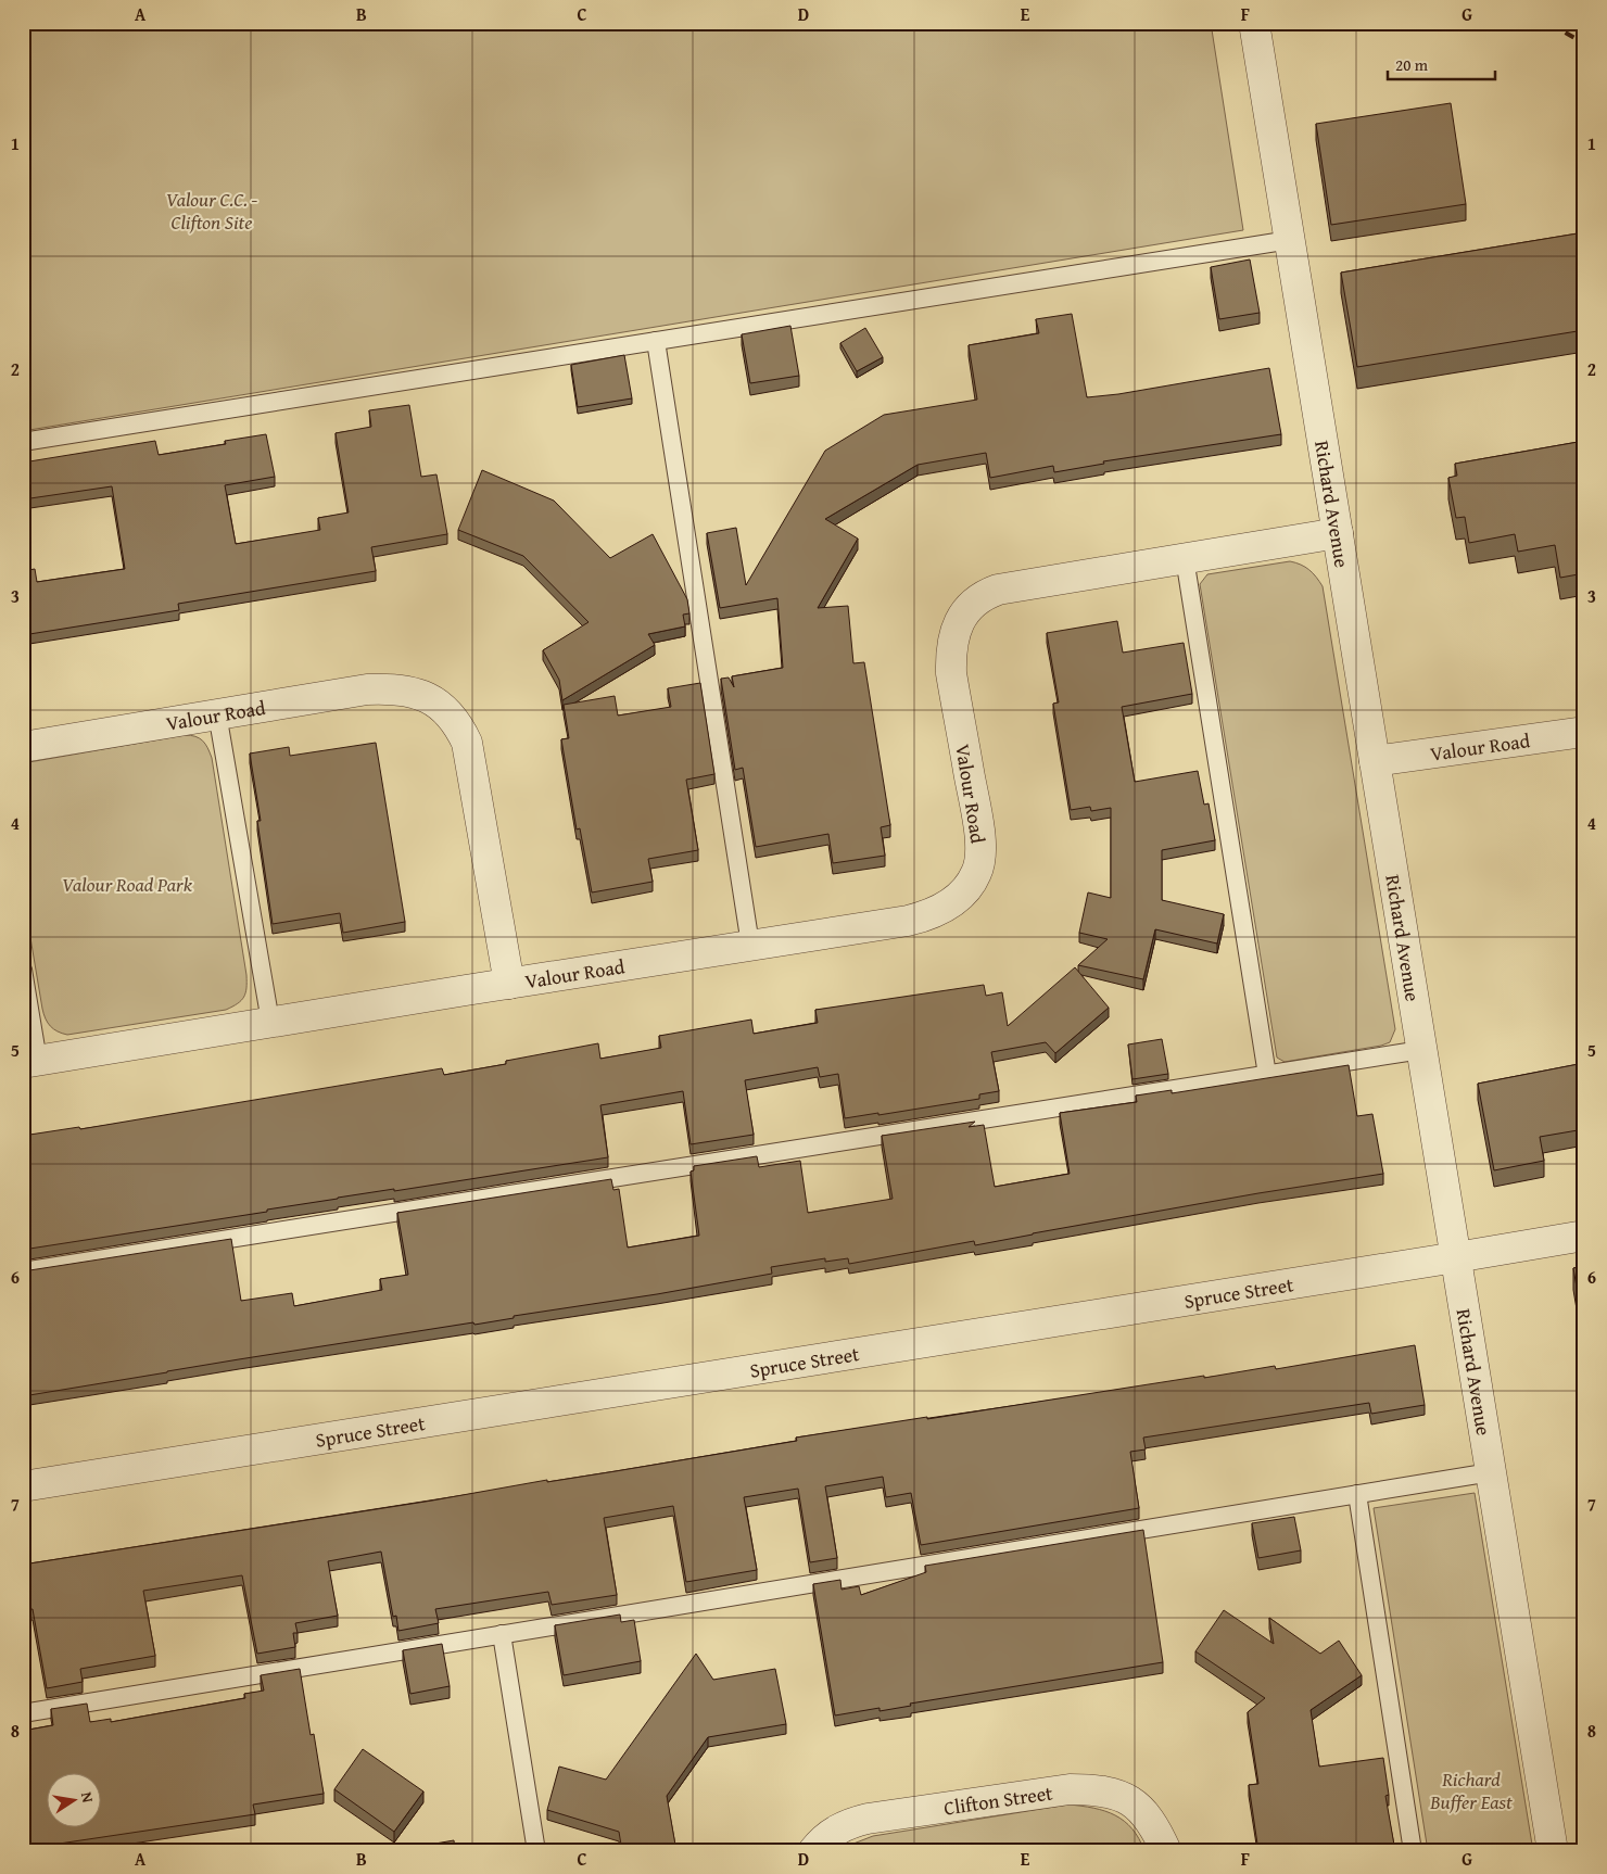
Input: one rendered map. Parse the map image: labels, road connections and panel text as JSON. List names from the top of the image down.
{
  "streets": {
    "street": [
      "Richard Avenue",
      "Valour Road",
      "Spruce Street",
      "Clifton Street"
    ]
  },
  "crossings": [
    ["Richard Avenue", "Valour Road"],
    ["Richard Avenue", "Spruce Street"]
  ],
  "parks": ["Valour C.C. - Clifton Site", "Valour Road Park", "Richard Buffer East"],
  "scale_bar": "20 m",
  "north": "right",
  "grid": {
    "columns": [
      "A",
      "B",
      "C",
      "D",
      "E",
      "F",
      "G"
    ],
    "rows": [
      "1",
      "2",
      "3",
      "4",
      "5",
      "6",
      "7",
      "8"
    ]
  }
}
